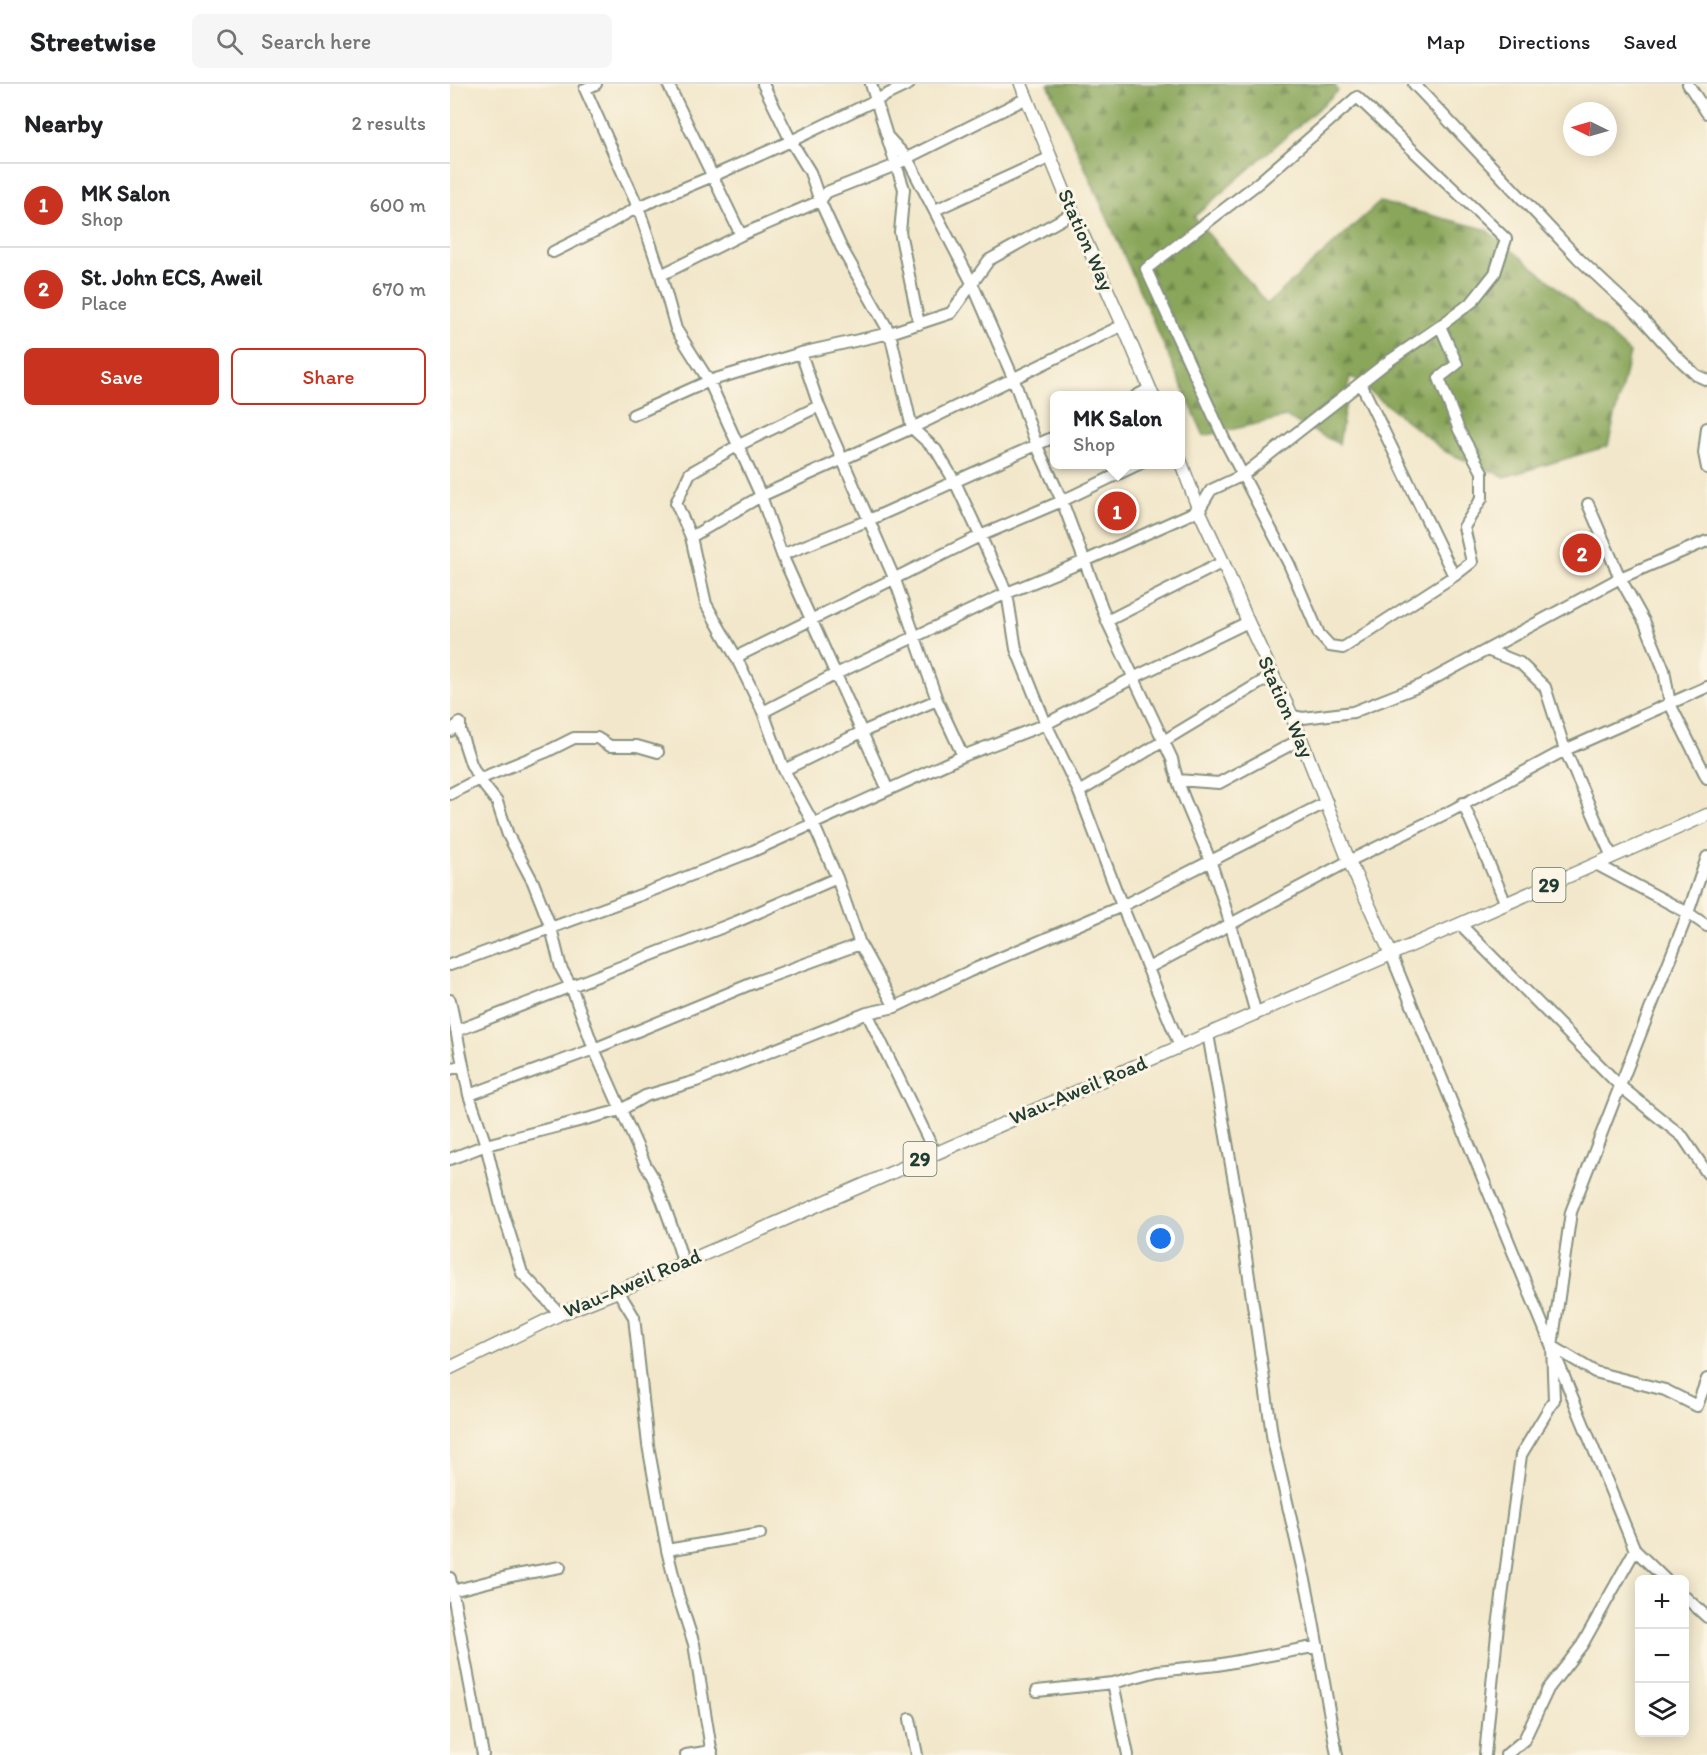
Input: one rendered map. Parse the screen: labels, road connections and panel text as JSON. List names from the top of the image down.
{
  "streets": {
    "main road": ["Station Way", "29", "Wau-Aweil Road"]
  },
  "crossings": [
    ["Station Way", "Wau-Aweil Road"]
  ],
  "north": "left",
  "page": {
    "header": "Streetwise",
    "search": "Search here",
    "nav": ["Map", "Directions", "Saved"],
    "heading": ["Nearby", "2 results"],
    "list": [
      {
        "mark": "1",
        "name": "MK Salon",
        "note": "Shop",
        "value": "600 m"
      },
      {
        "mark": "2",
        "name": "St. John ECS, Aweil",
        "note": "Place",
        "value": "670 m"
      }
    ],
    "buttons": ["Save", "Share"],
    "popup": ["MK Salon", "Shop"],
    "pins": ["1", "2"],
    "map_buttons": ["+", "−"]
  }
}
